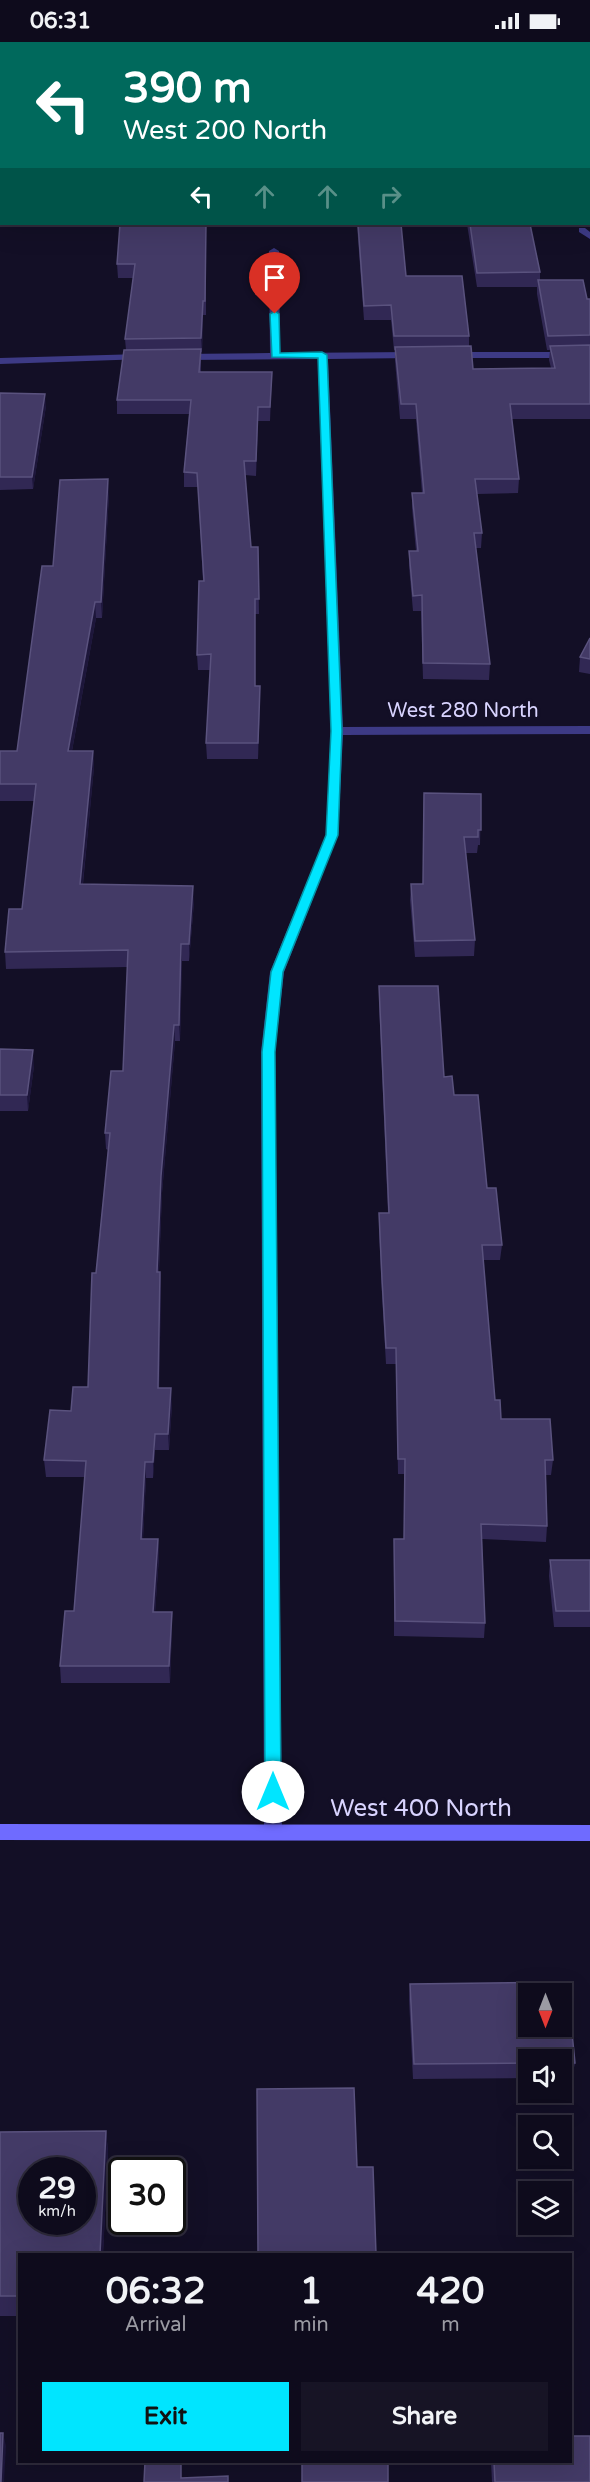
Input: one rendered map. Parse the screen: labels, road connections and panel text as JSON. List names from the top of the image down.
{
  "streets": {
    "main road": ["West 400 North"],
    "street": ["West 280 North"]
  },
  "north": "bottom",
  "page": {
    "status": "06:31",
    "turn": ["390 m", "West 200 North"],
    "speed": "29 km/h",
    "limit": "30",
    "eta": [
      "06:32",
      "Arrival",
      "1",
      "min",
      "420",
      "m"
    ],
    "buttons": ["Exit", "Share"]
  }
}
